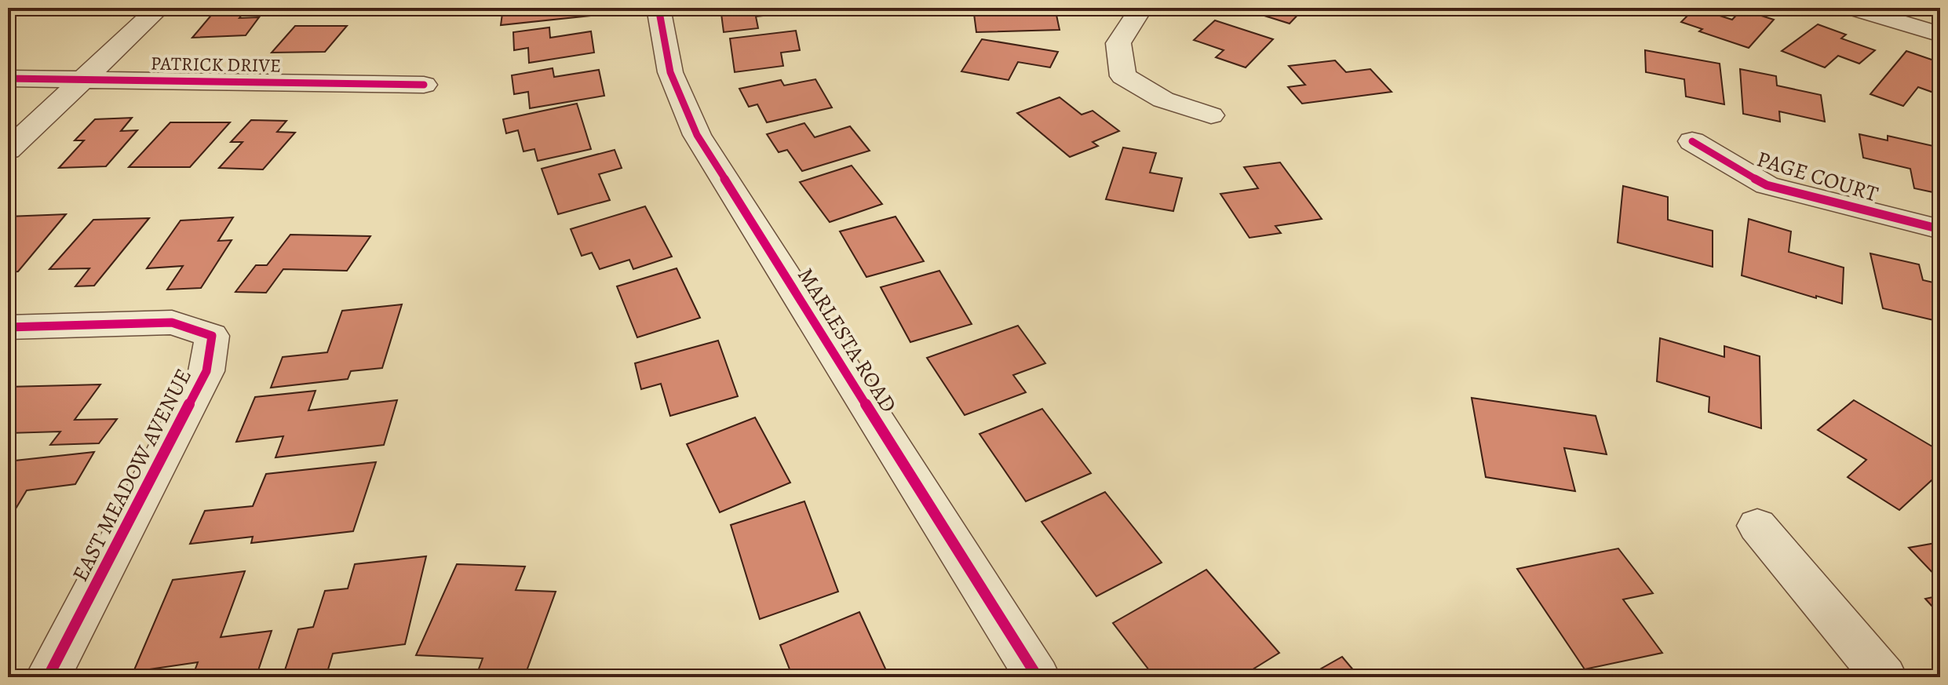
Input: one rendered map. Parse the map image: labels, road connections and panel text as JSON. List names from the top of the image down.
{
  "streets": {
    "street": [
      "PATRICK DRIVE",
      "PAGE COURT",
      "MARLESTA ROAD",
      "EAST MEADOW AVENUE"
    ]
  }
}
